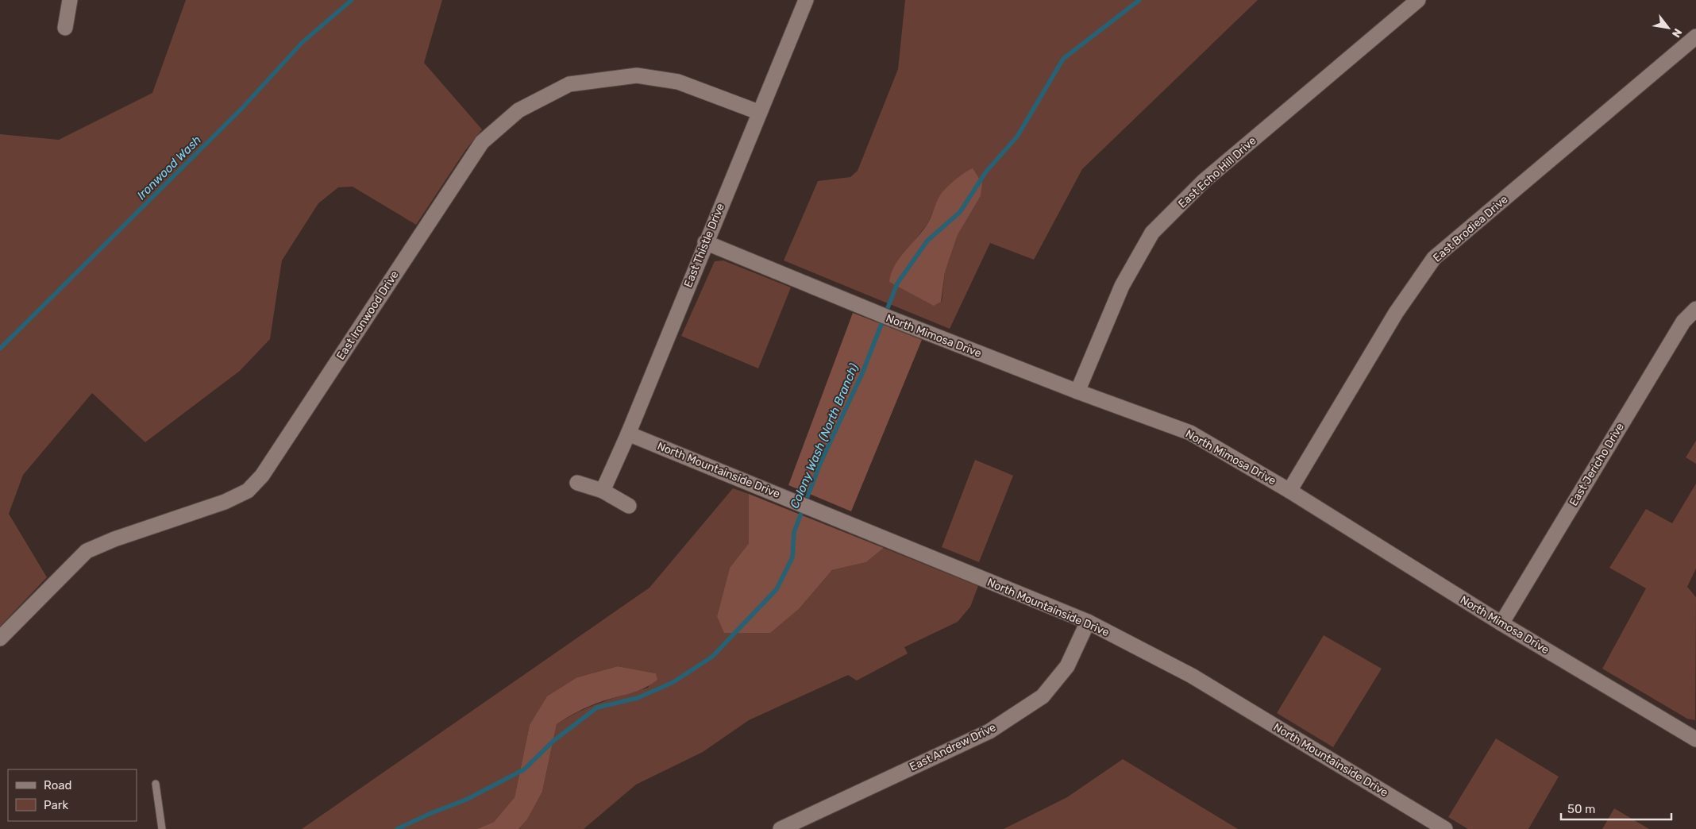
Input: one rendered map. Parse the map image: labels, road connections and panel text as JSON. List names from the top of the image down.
{
  "streets": {
    "street": [
      "East Echo Hill Drive",
      "East Brodiea Drive",
      "East Thistle Drive",
      "East Ironwood Drive",
      "North Mimosa Drive",
      "East Jericho Drive",
      "North Mountainside Drive",
      "East Andrew Drive"
    ]
  },
  "crossings": [
    ["East Echo Hill Drive", "North Mimosa Drive"],
    ["East Brodiea Drive", "North Mimosa Drive"],
    ["East Thistle Drive", "East Ironwood Drive"],
    ["East Thistle Drive", "North Mimosa Drive"],
    ["East Thistle Drive", "North Mountainside Drive"],
    ["North Mimosa Drive", "East Jericho Drive"],
    ["North Mountainside Drive", "East Andrew Drive"]
  ],
  "water": ["Ironwood Wash", "Colony Wash (North Branch)"],
  "legend": ["Road", "Park"],
  "scale_bar": "50 m",
  "north": "bottom right"
}
